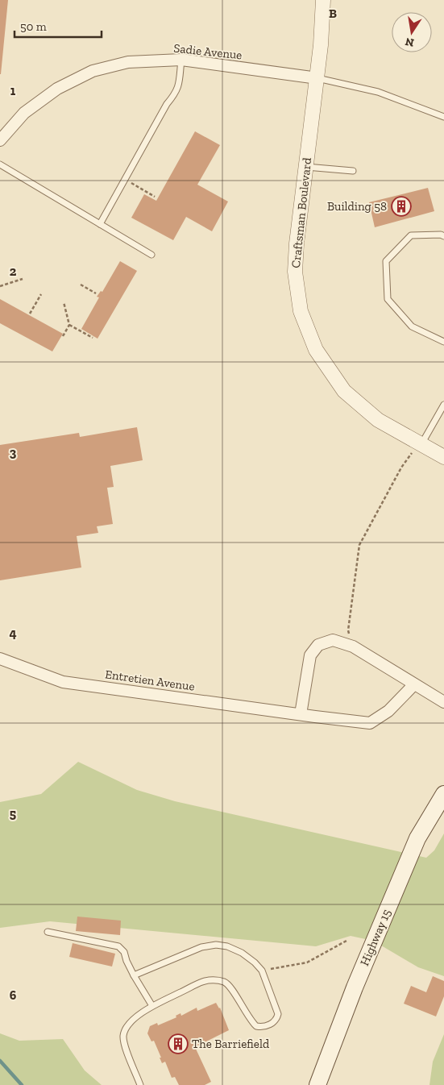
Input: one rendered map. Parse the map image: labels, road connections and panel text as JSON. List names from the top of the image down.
{
  "streets": {
    "main road": ["Highway 15"],
    "street": ["Sadie Avenue", "Craftsman Boulevard", "Entretien Avenue"]
  },
  "crossings": [
    ["Sadie Avenue", "Craftsman Boulevard"]
  ],
  "places": {
    "building": ["Building 58", "The Barriefield"]
  },
  "scale_bar": "50 m",
  "north": "bottom",
  "grid": {
    "columns": ["B"],
    "rows": [
      "1",
      "2",
      "3",
      "4",
      "5",
      "6"
    ]
  }
}
